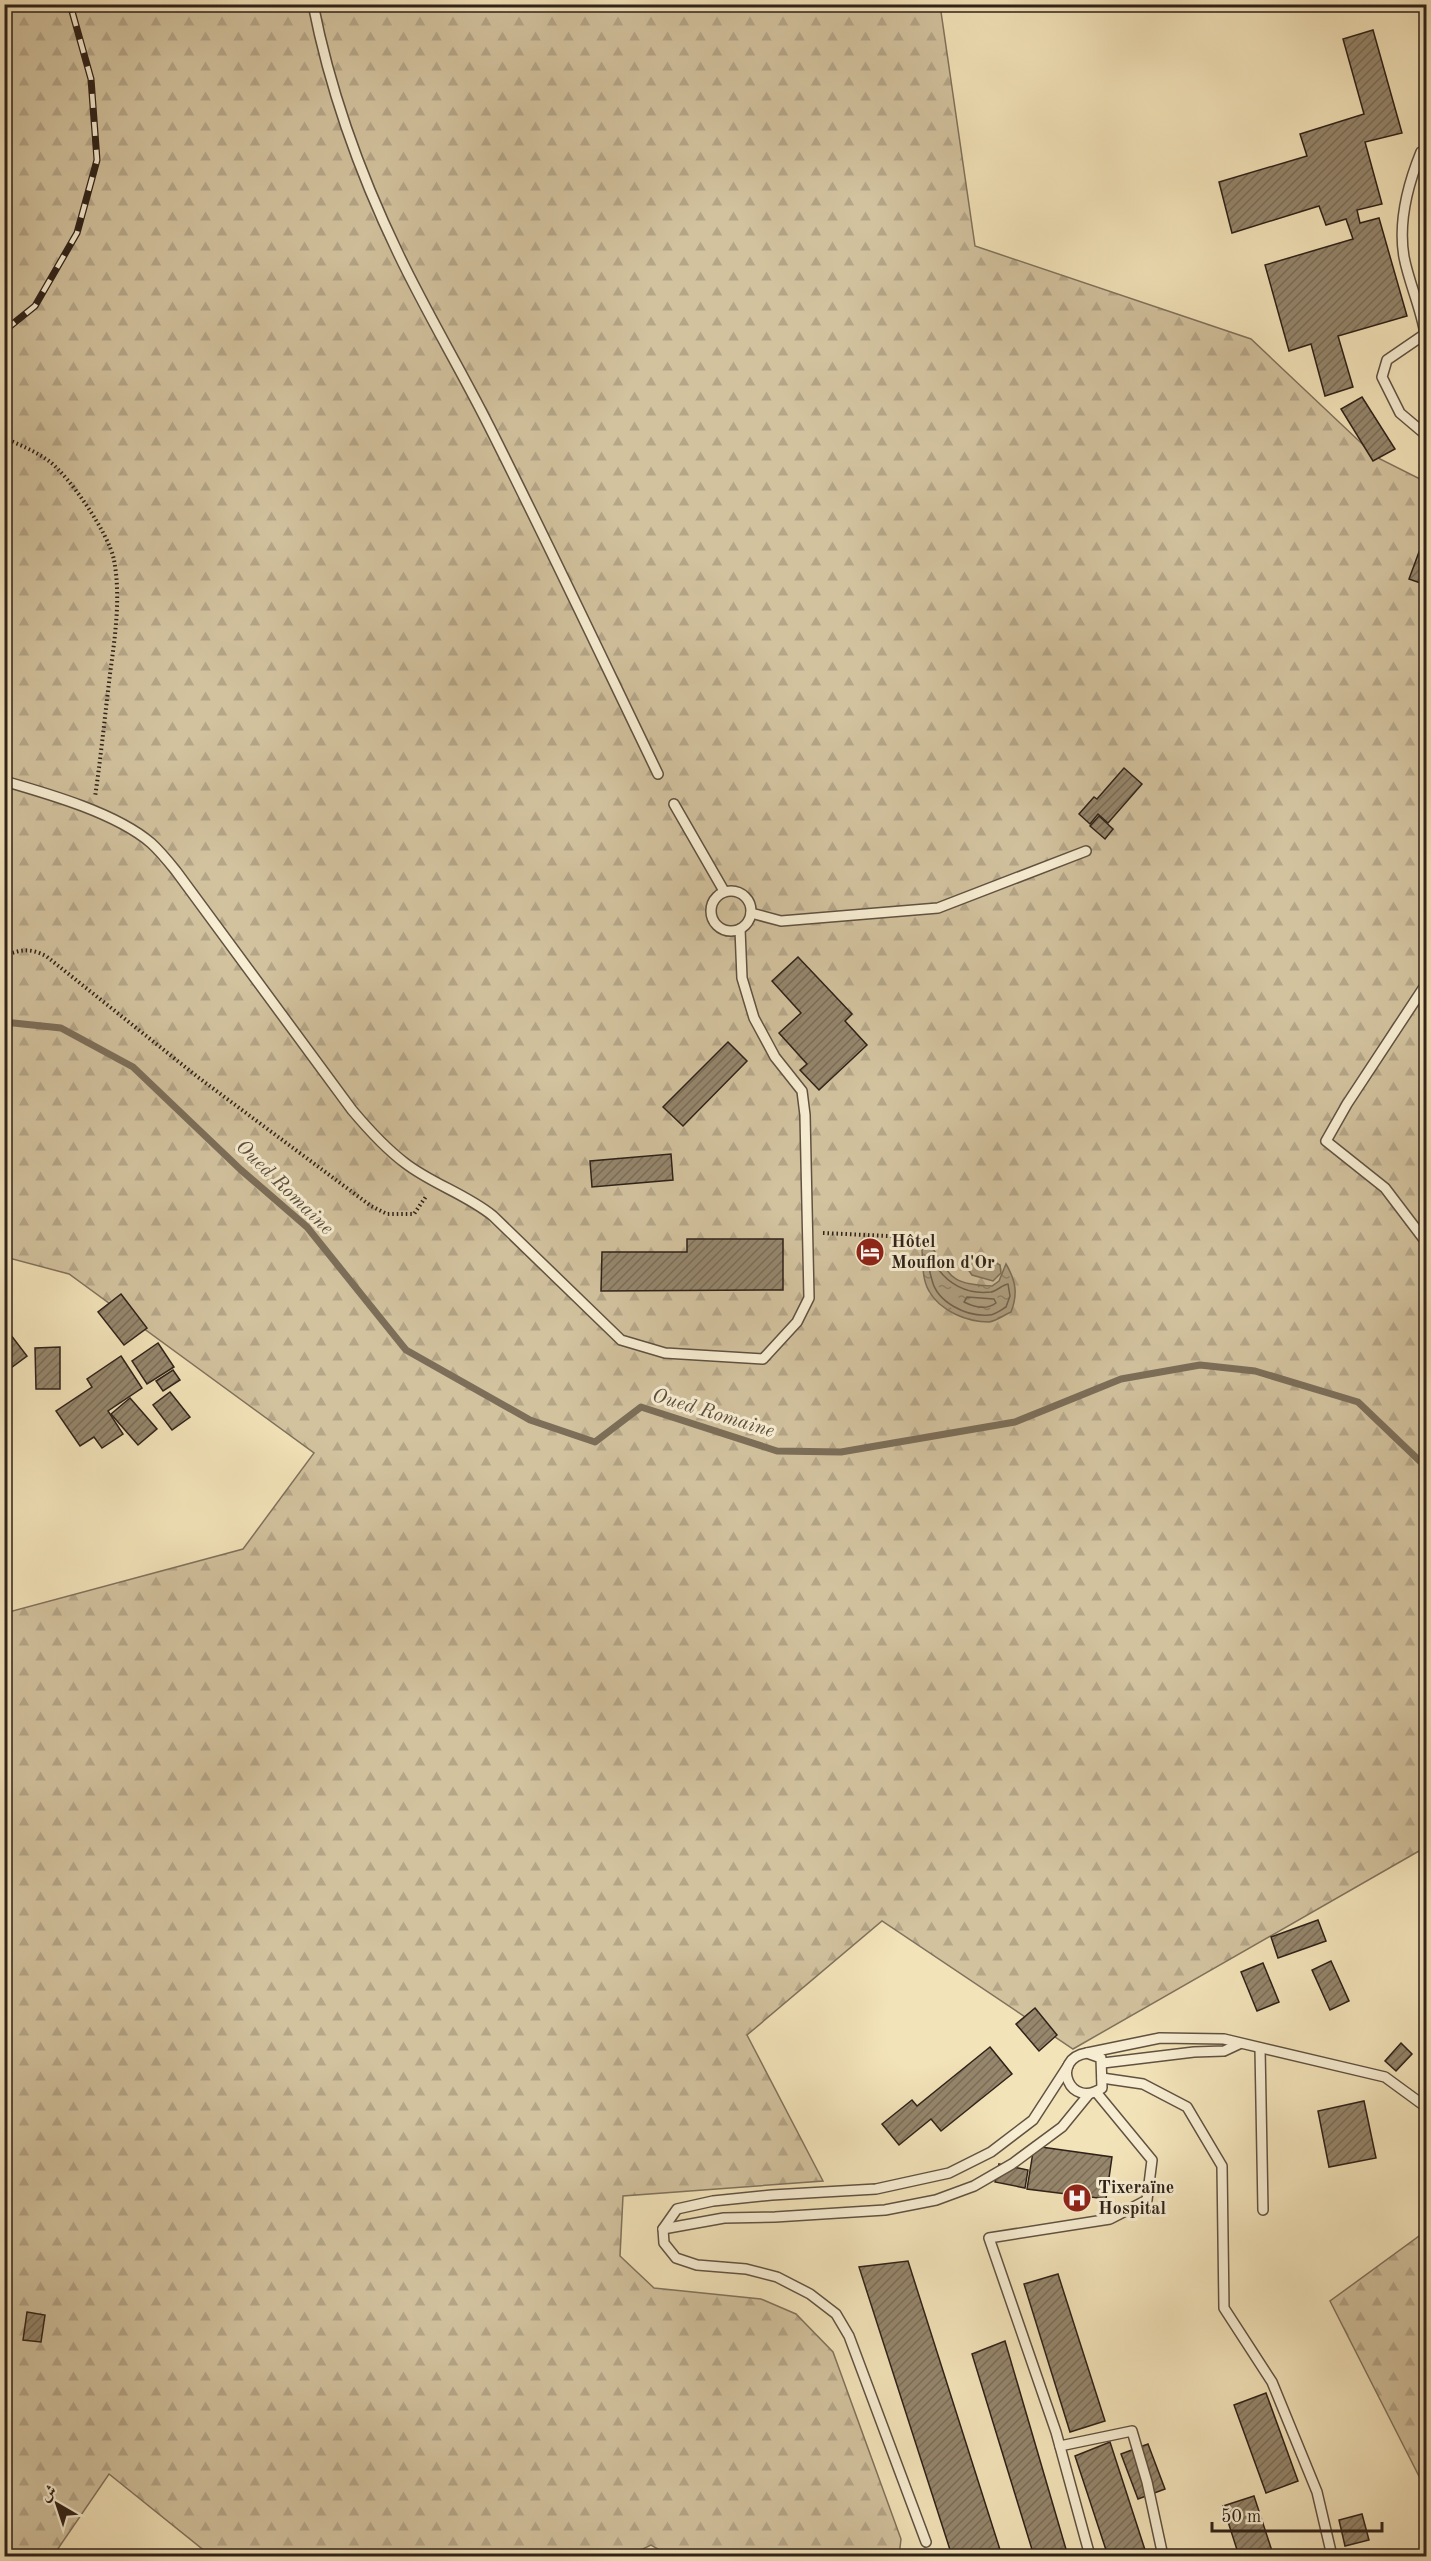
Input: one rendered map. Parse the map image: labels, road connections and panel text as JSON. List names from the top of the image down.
{
  "water": ["Oued Romaine"],
  "places": {
    "hotel": ["Hôtel Mouflon d'Or"],
    "hospital": ["Tixeraïne Hospital"]
  },
  "scale_bar": "50 m",
  "north": "top left"
}
